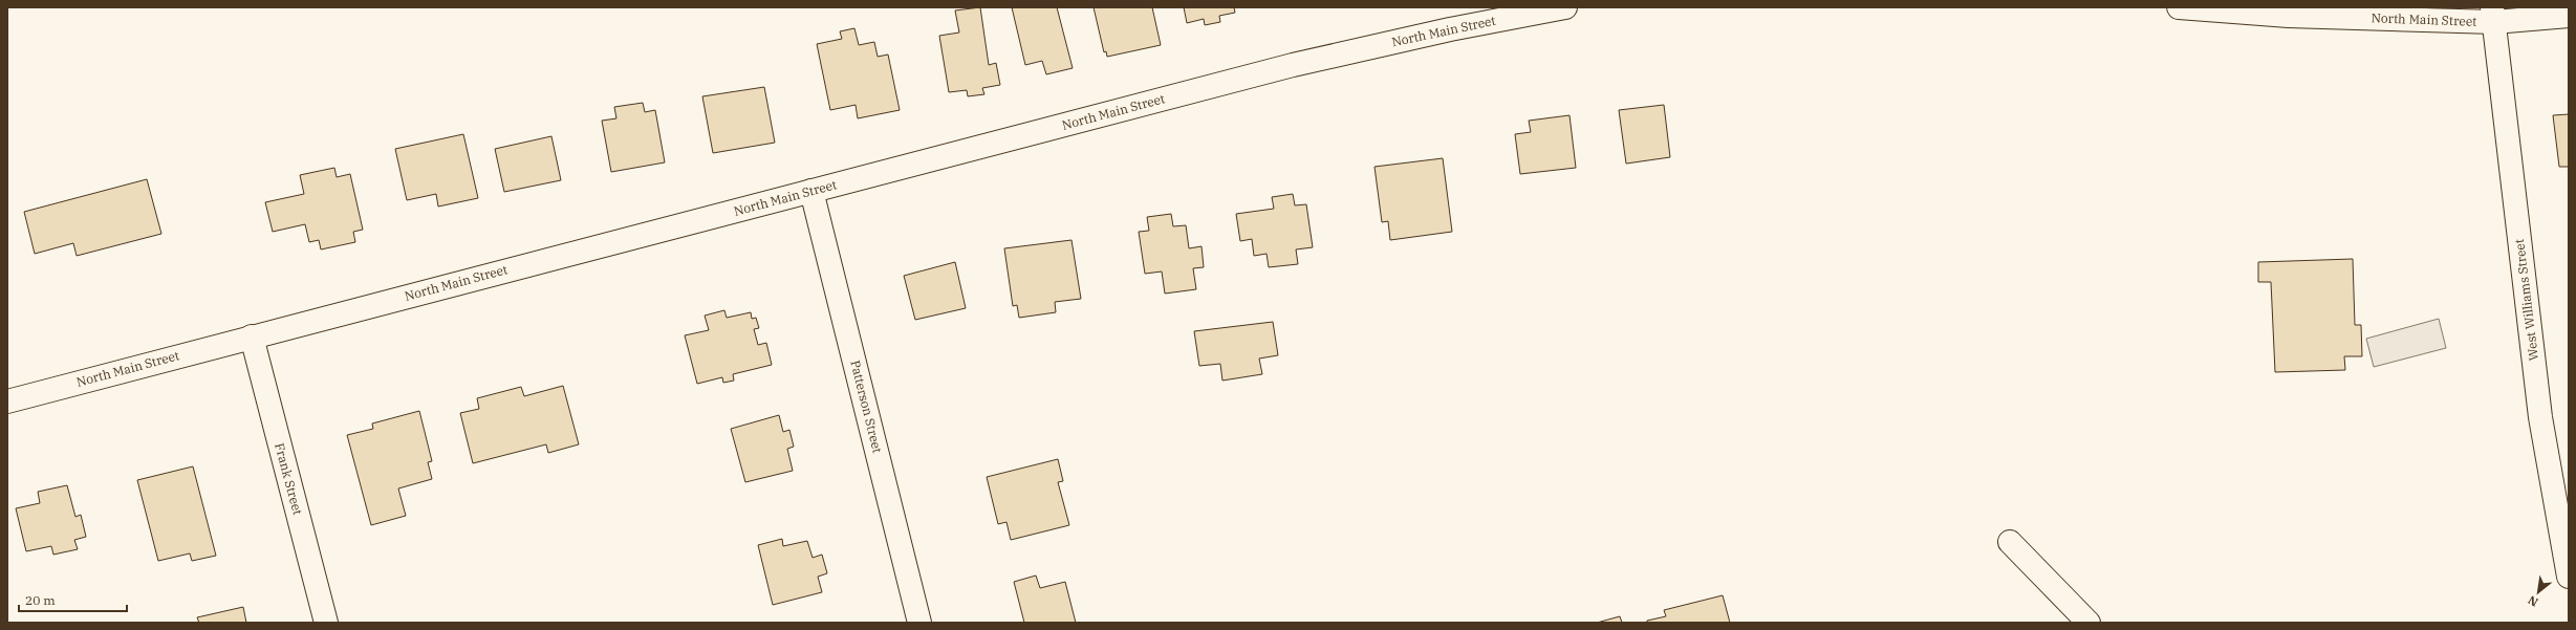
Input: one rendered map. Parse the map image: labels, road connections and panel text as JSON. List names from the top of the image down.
{
  "streets": {
    "street": [
      "North Main Street",
      "West Williams Street",
      "Patterson Street",
      "Frank Street"
    ]
  },
  "crossings": [
    ["North Main Street", "West Williams Street"],
    ["North Main Street", "Patterson Street"],
    ["North Main Street", "Frank Street"]
  ],
  "scale_bar": "20 m",
  "north": "bottom left"
}
